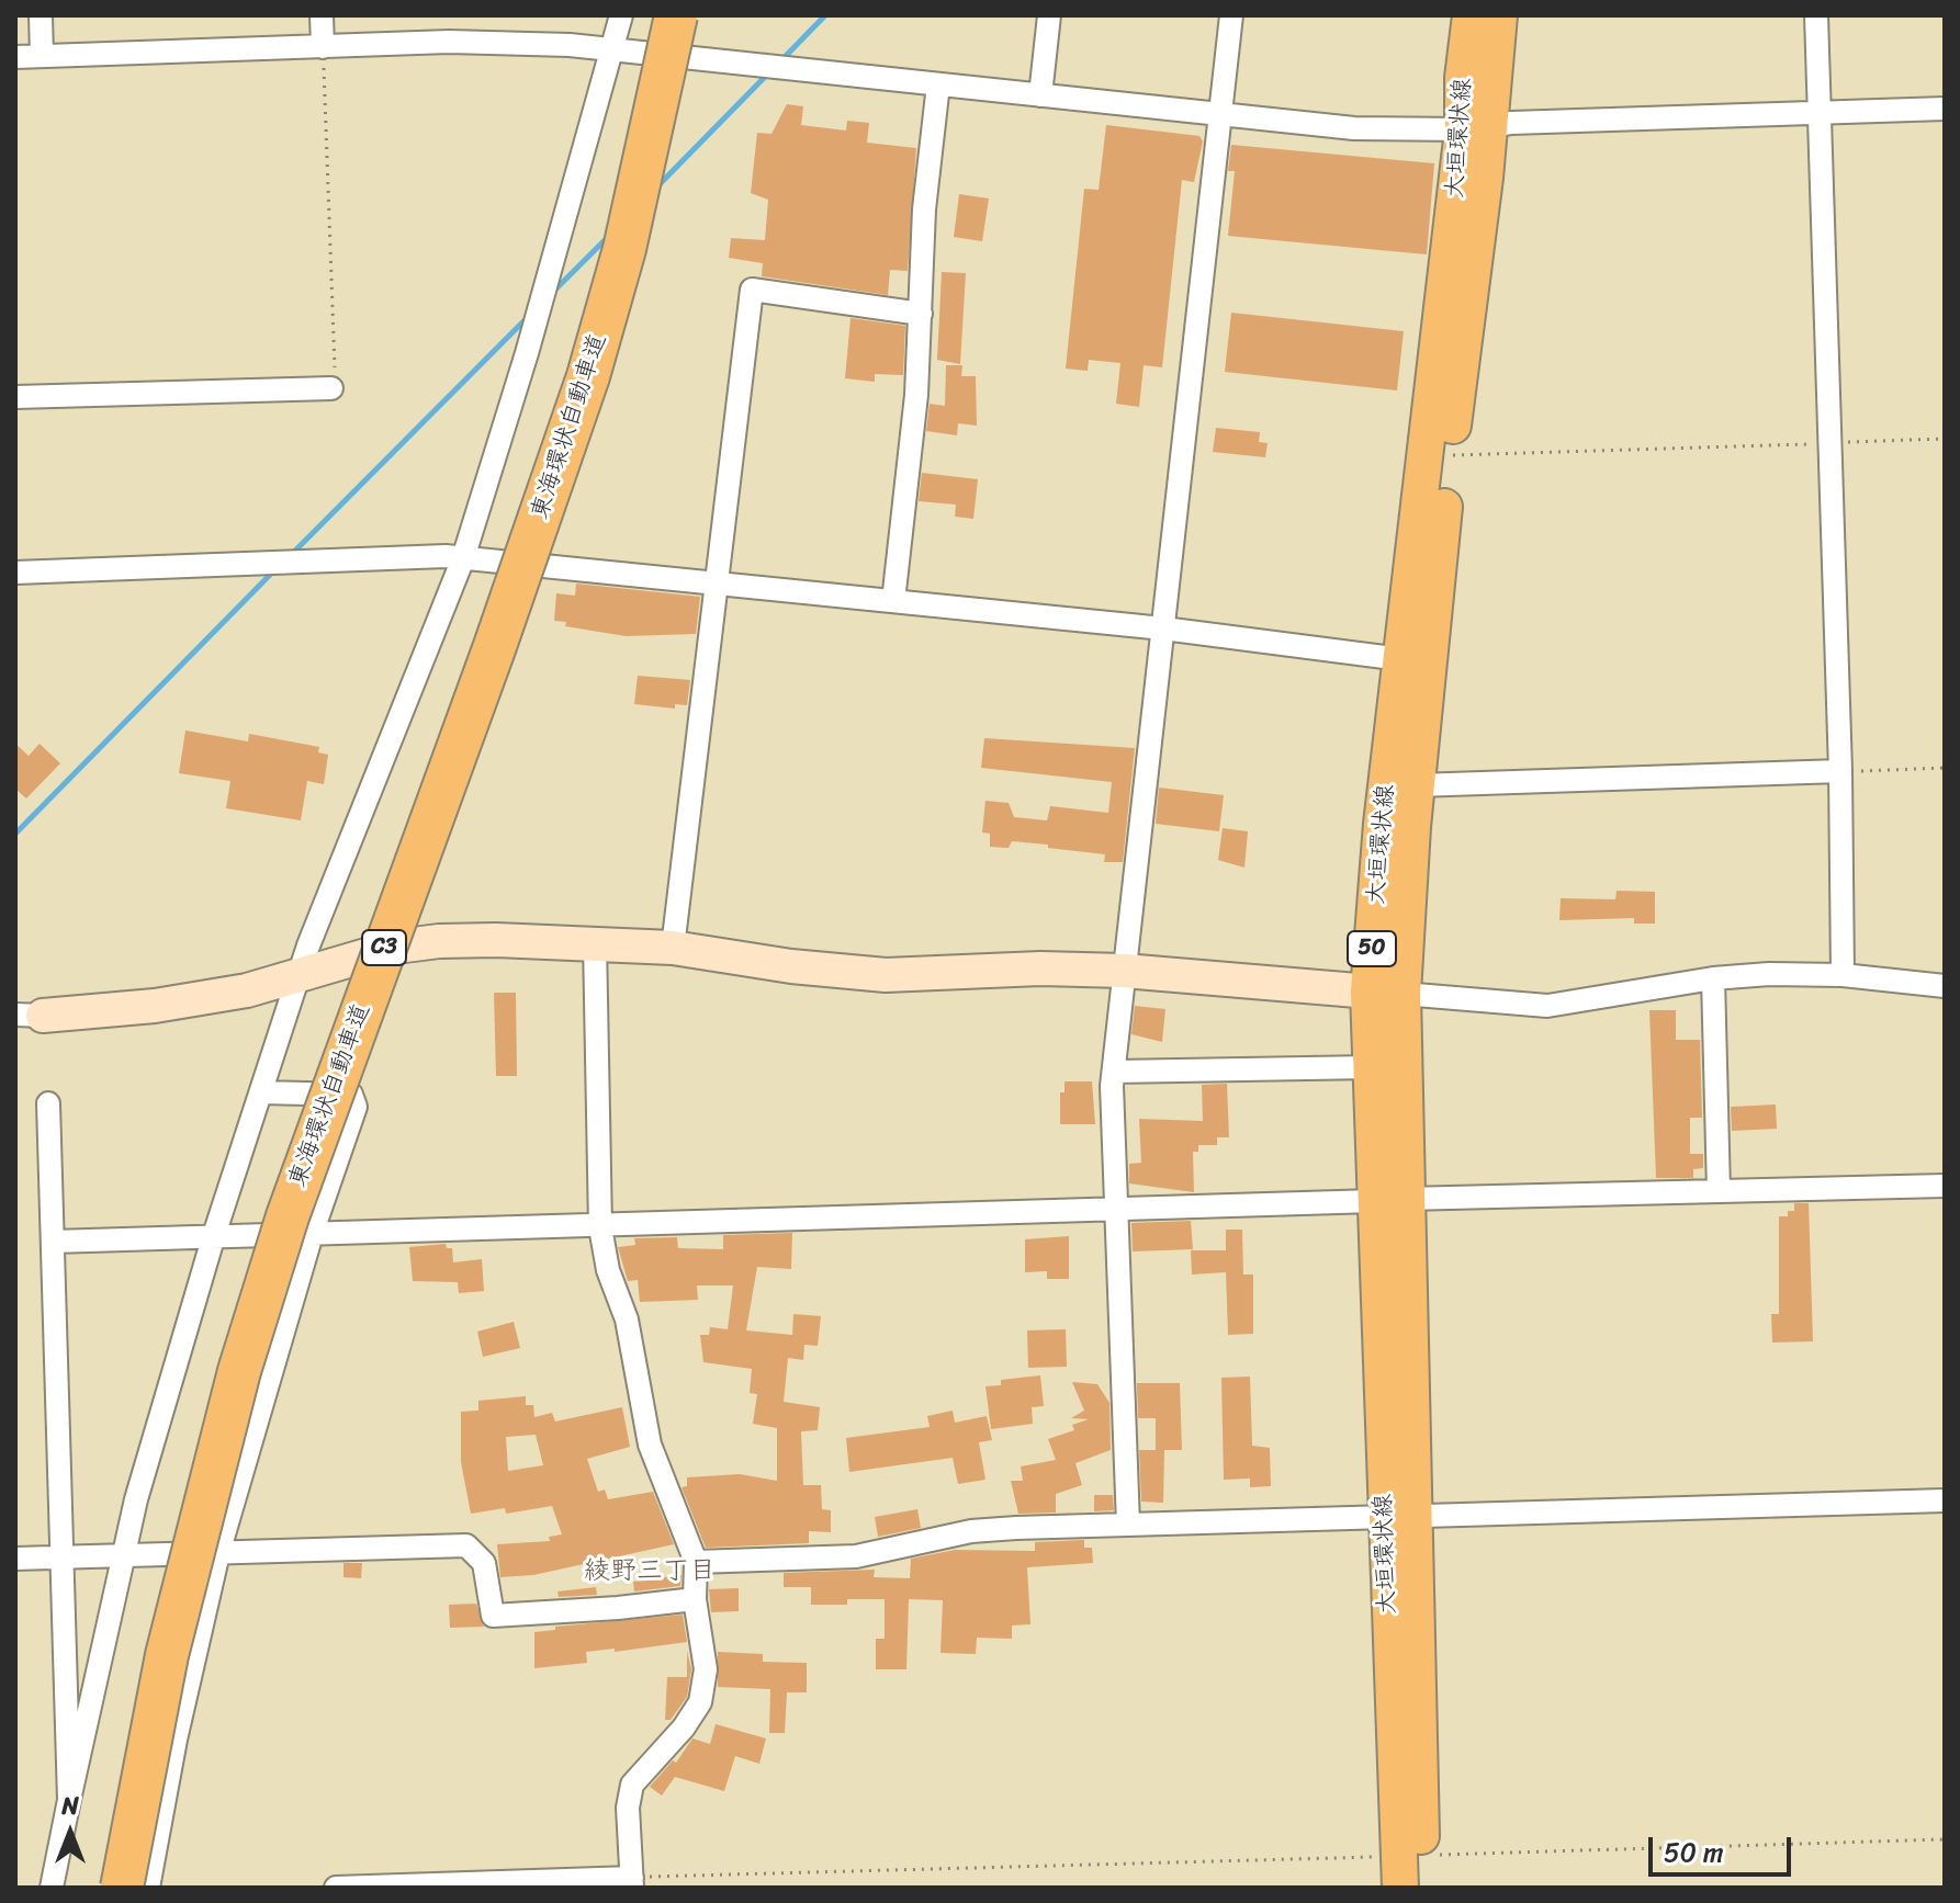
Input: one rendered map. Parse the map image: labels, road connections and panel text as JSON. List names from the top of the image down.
{
  "streets": {
    "highway": ["東海環状自動車道", "C3"],
    "main road": ["大垣環状線", "50"]
  },
  "districts": ["綾野三丁目"],
  "scale_bar": "50 m",
  "north": "top"
}
